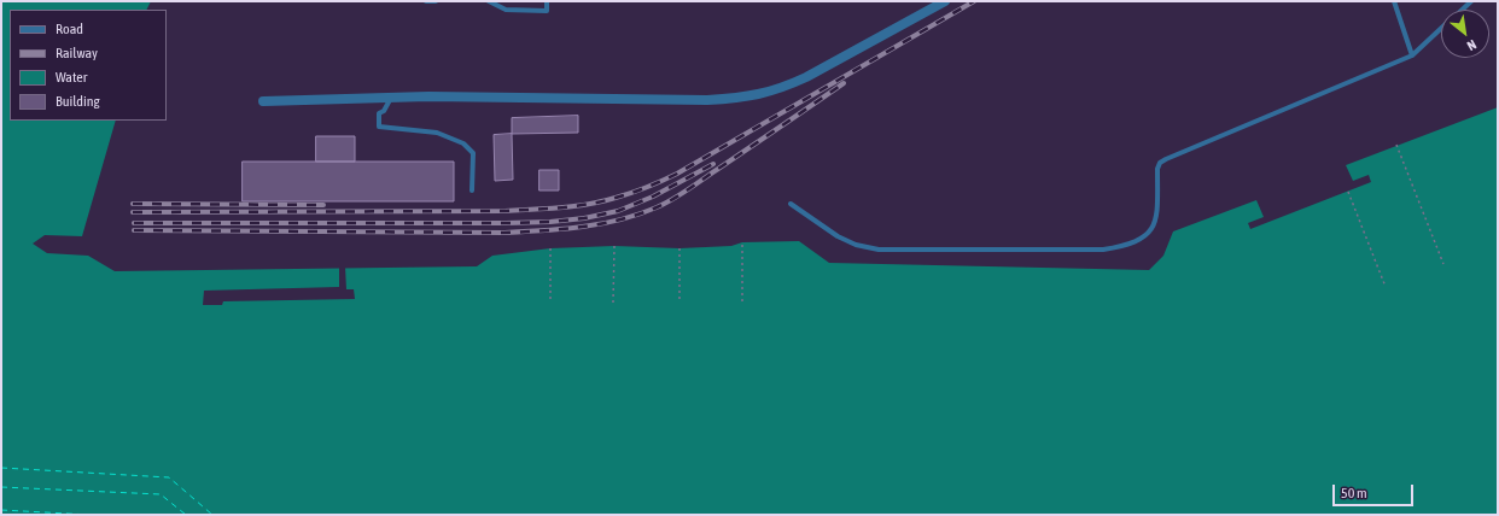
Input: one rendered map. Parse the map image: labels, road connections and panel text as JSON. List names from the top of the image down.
{
  "legend": [
    "Road",
    "Railway",
    "Water",
    "Building"
  ],
  "scale_bar": "50 m",
  "north": "bottom right"
}
